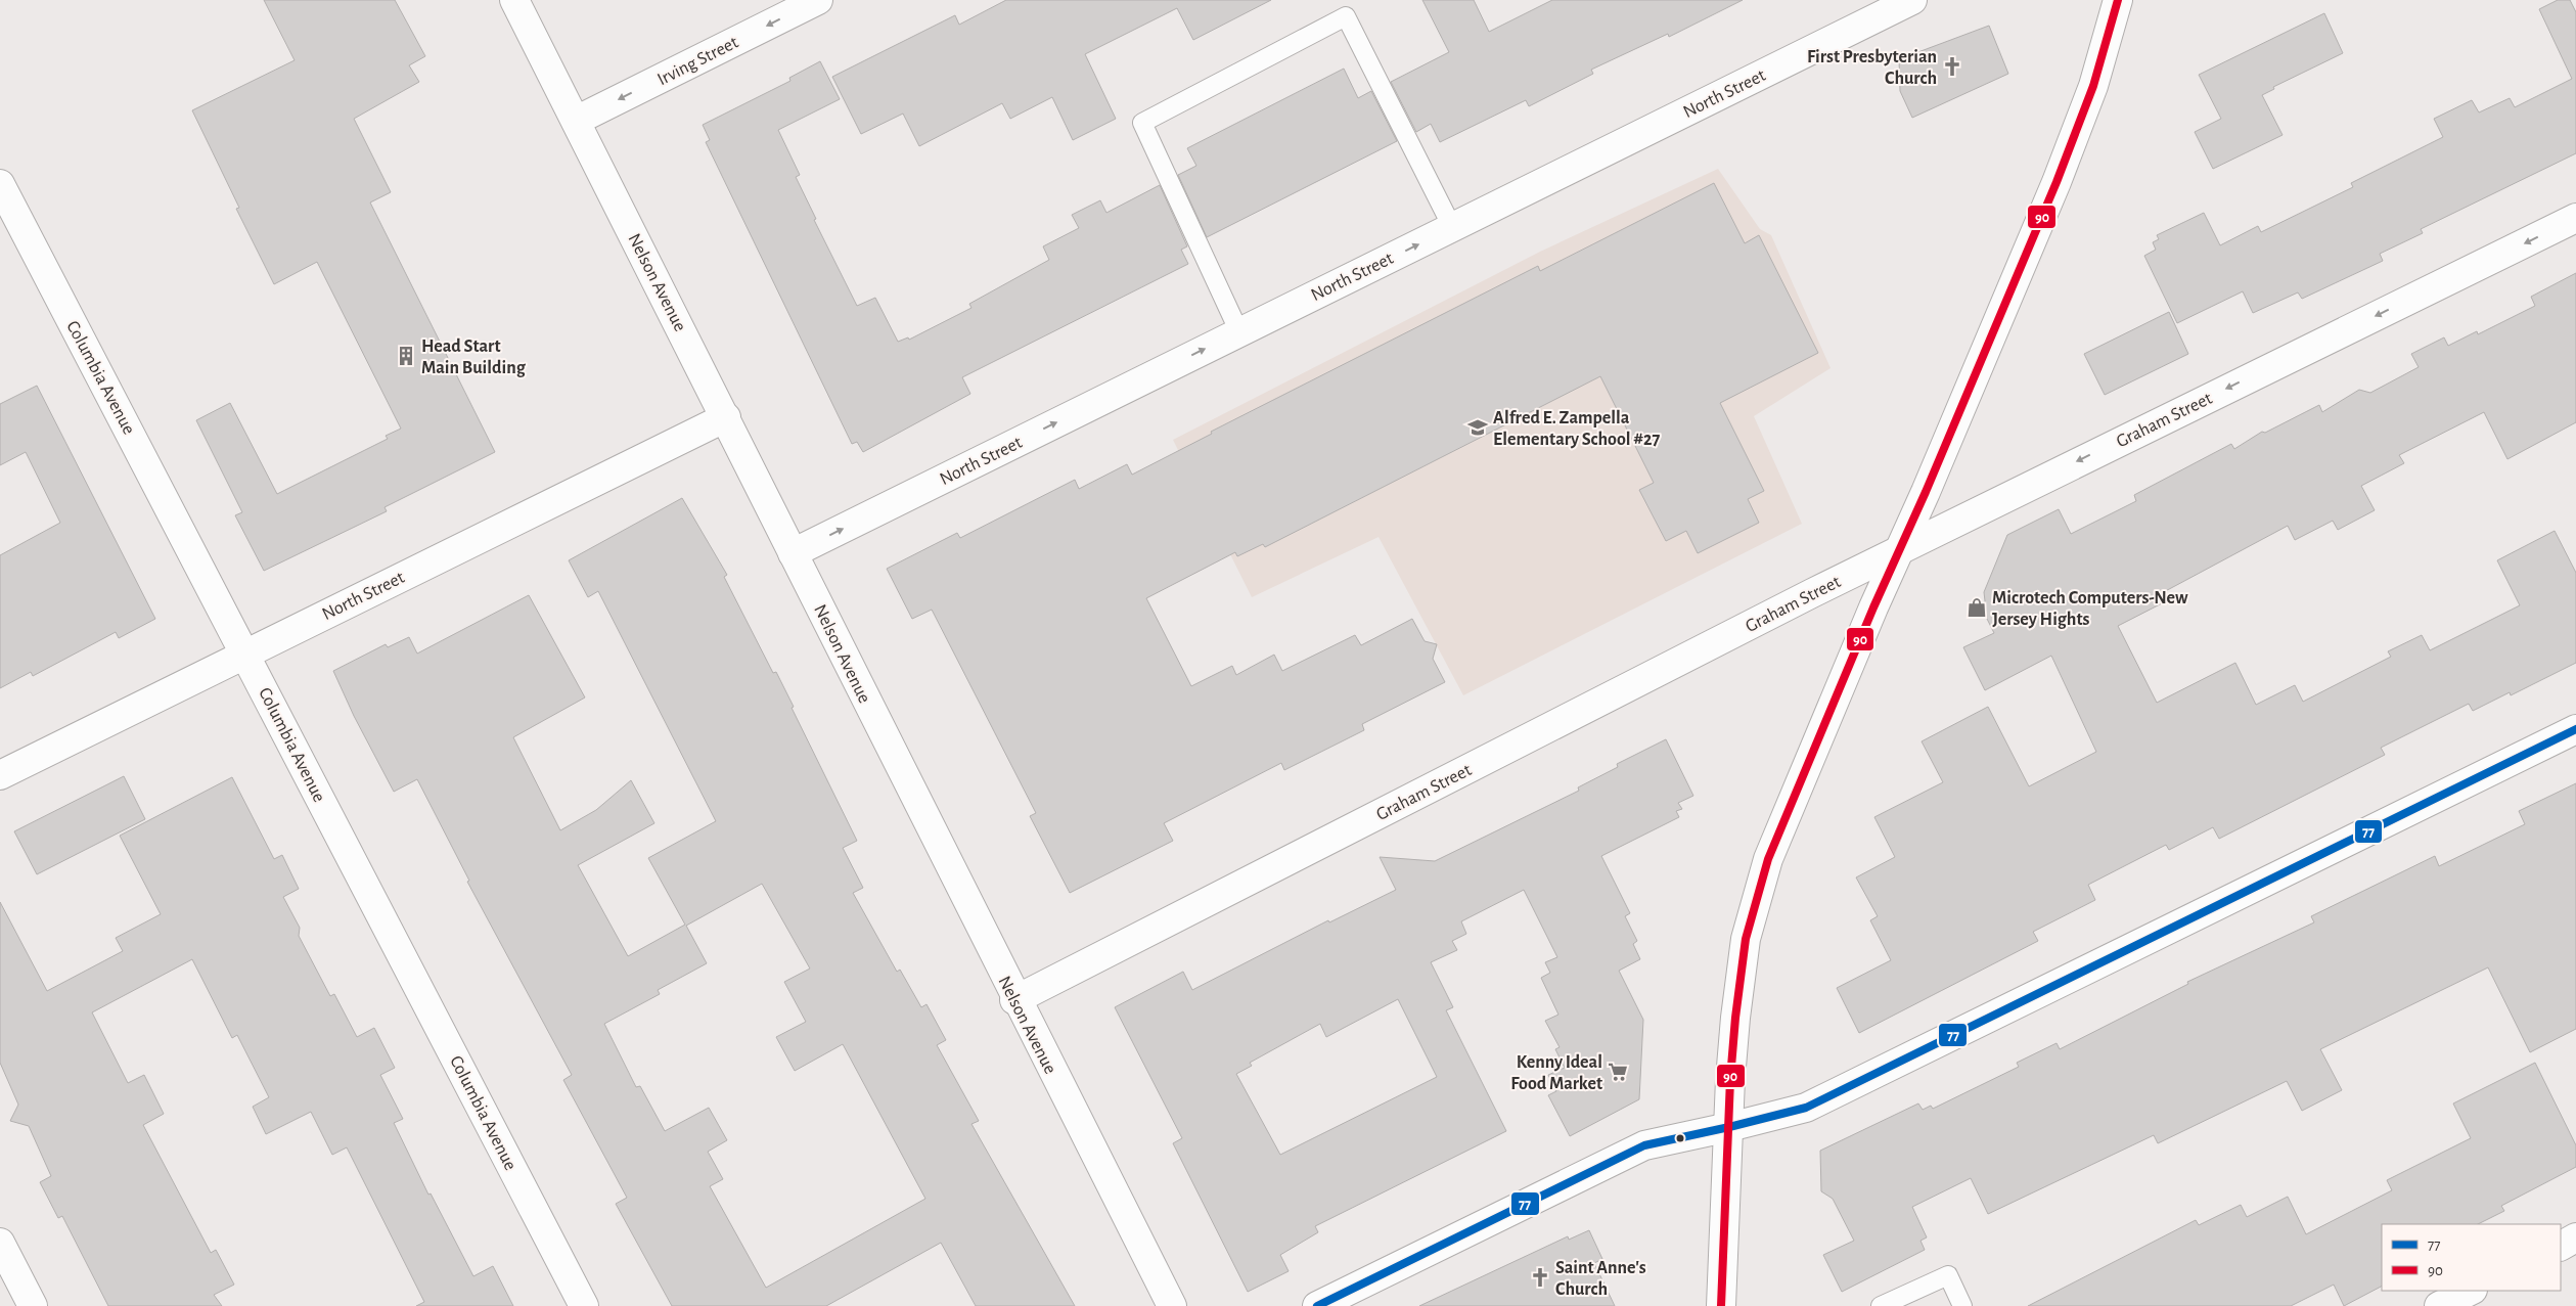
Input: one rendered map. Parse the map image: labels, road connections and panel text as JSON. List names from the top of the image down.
{
  "streets": {
    "street": [
      "Irving Street",
      "North Street",
      "Nelson Avenue",
      "Columbia Avenue",
      "Graham Street"
    ]
  },
  "crossings": [
    ["Irving Street", "Nelson Avenue"],
    ["North Street", "Nelson Avenue"],
    ["North Street", "Columbia Avenue"],
    ["Nelson Avenue", "Graham Street"]
  ],
  "one_way": ["Irving Street", "North Street", "Graham Street"],
  "places": {
    "church": ["First Presbyterian Church", "Saint Anne's Church"],
    "building": ["Head Start Main Building"],
    "school or university": ["Alfred E. Zampella Elementary School #27"],
    "shop": ["Microtech Computers-New Jersey Hights"],
    "supermarket": ["Kenny Ideal Food Market"]
  },
  "lines": ["transit line 90", "transit line 77"],
  "legend": ["77", "90"]
}
